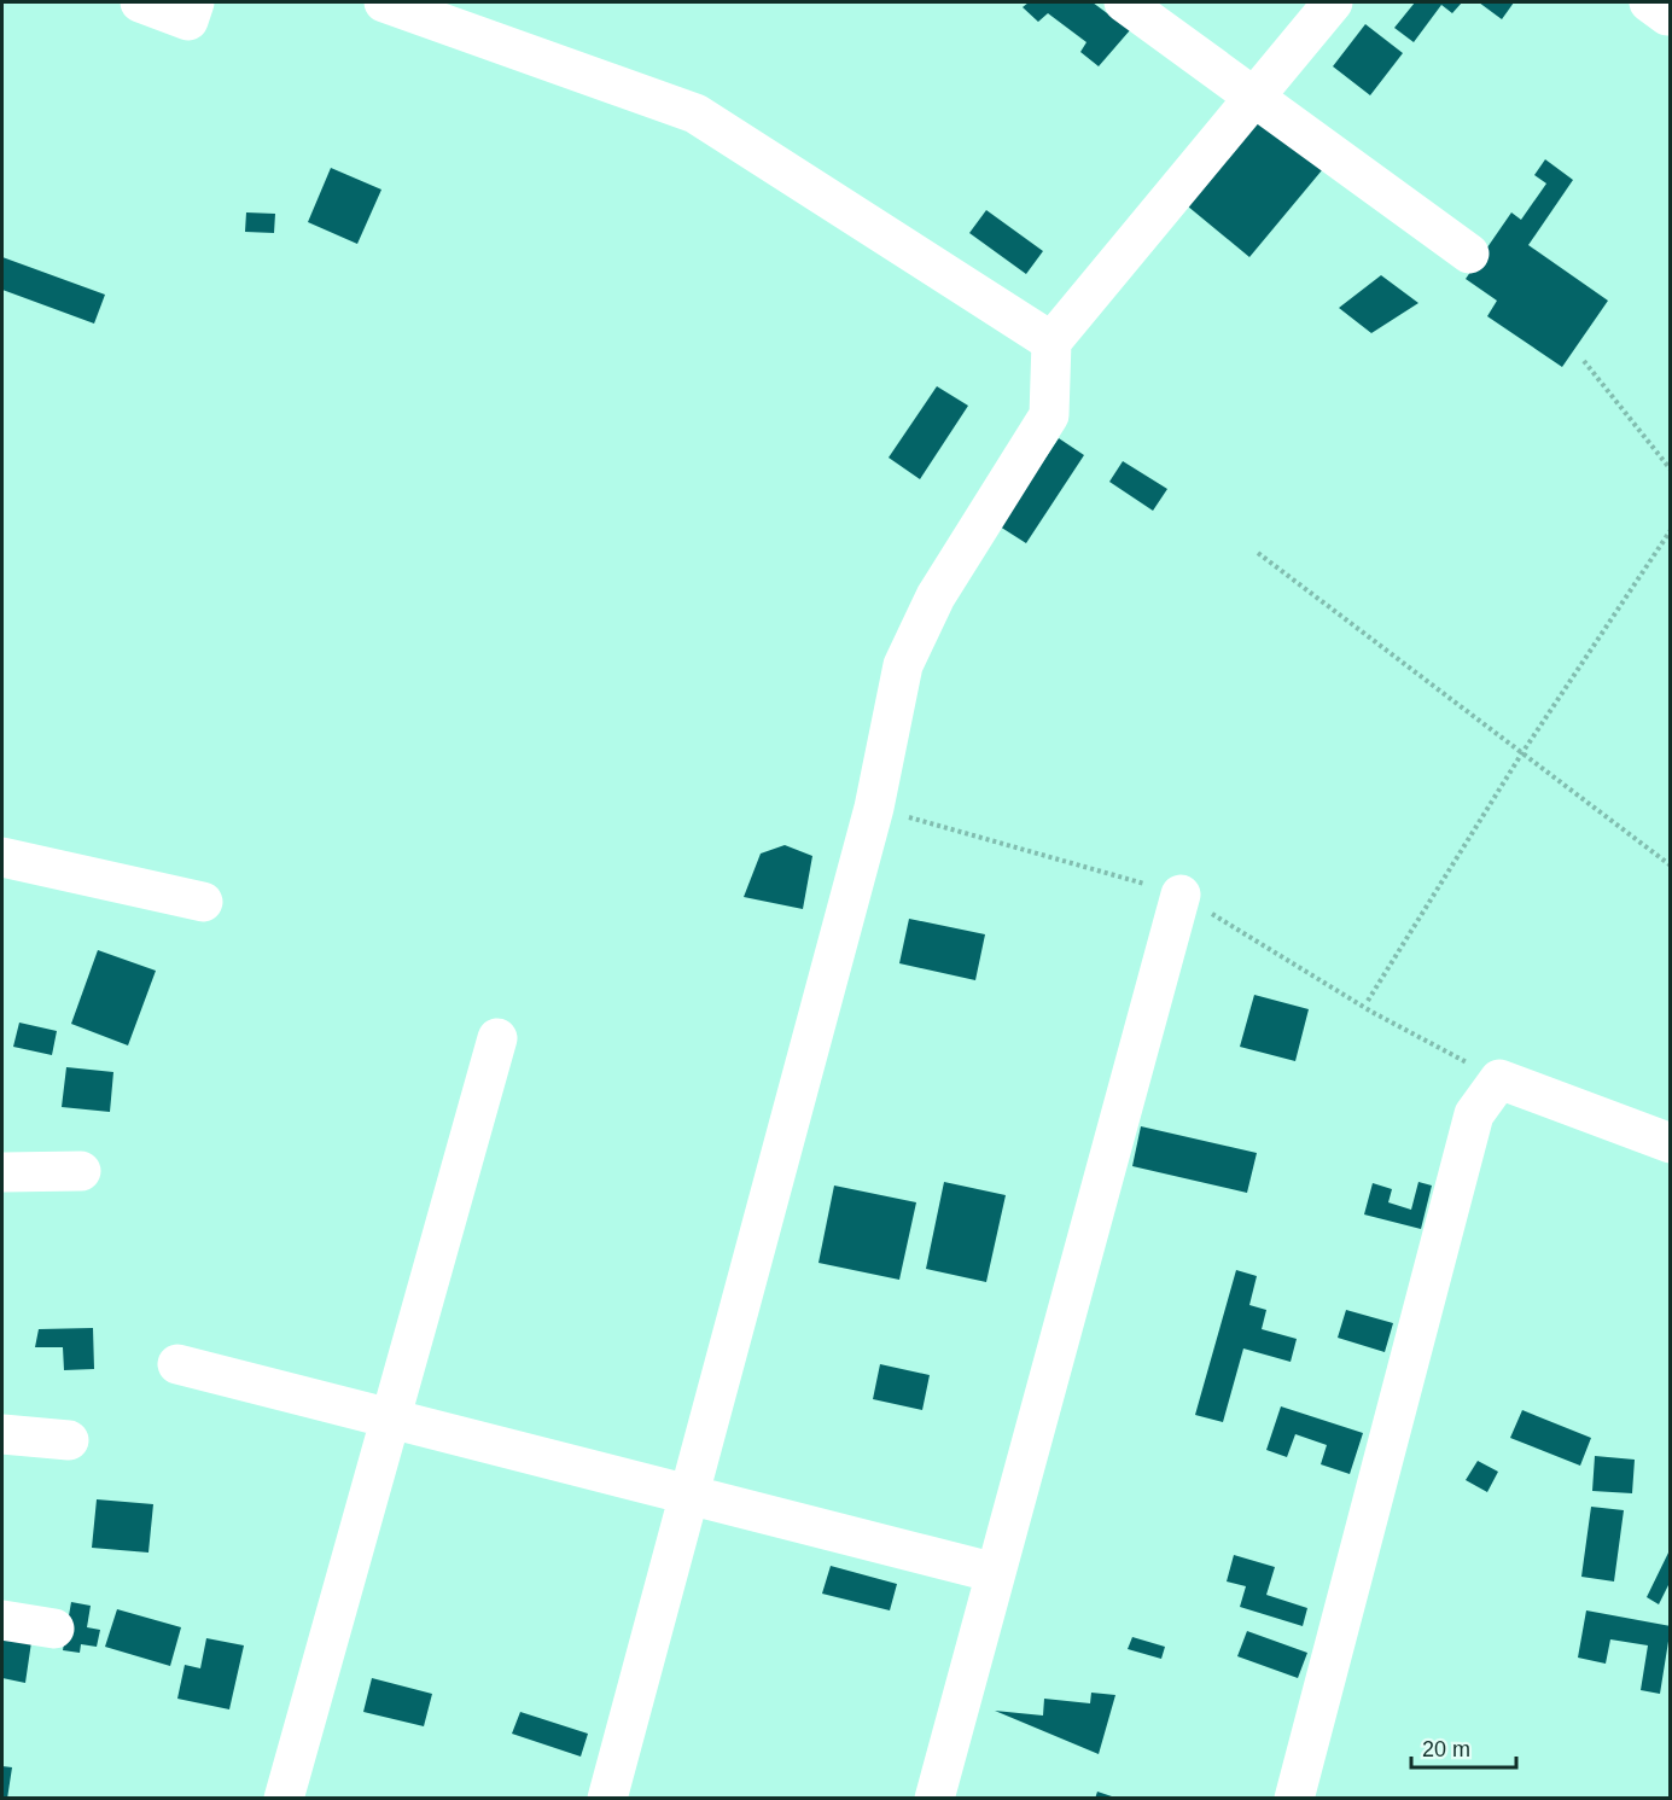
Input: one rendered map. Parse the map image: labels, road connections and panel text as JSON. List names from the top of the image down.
{
  "scale_bar": "20 m"
}
